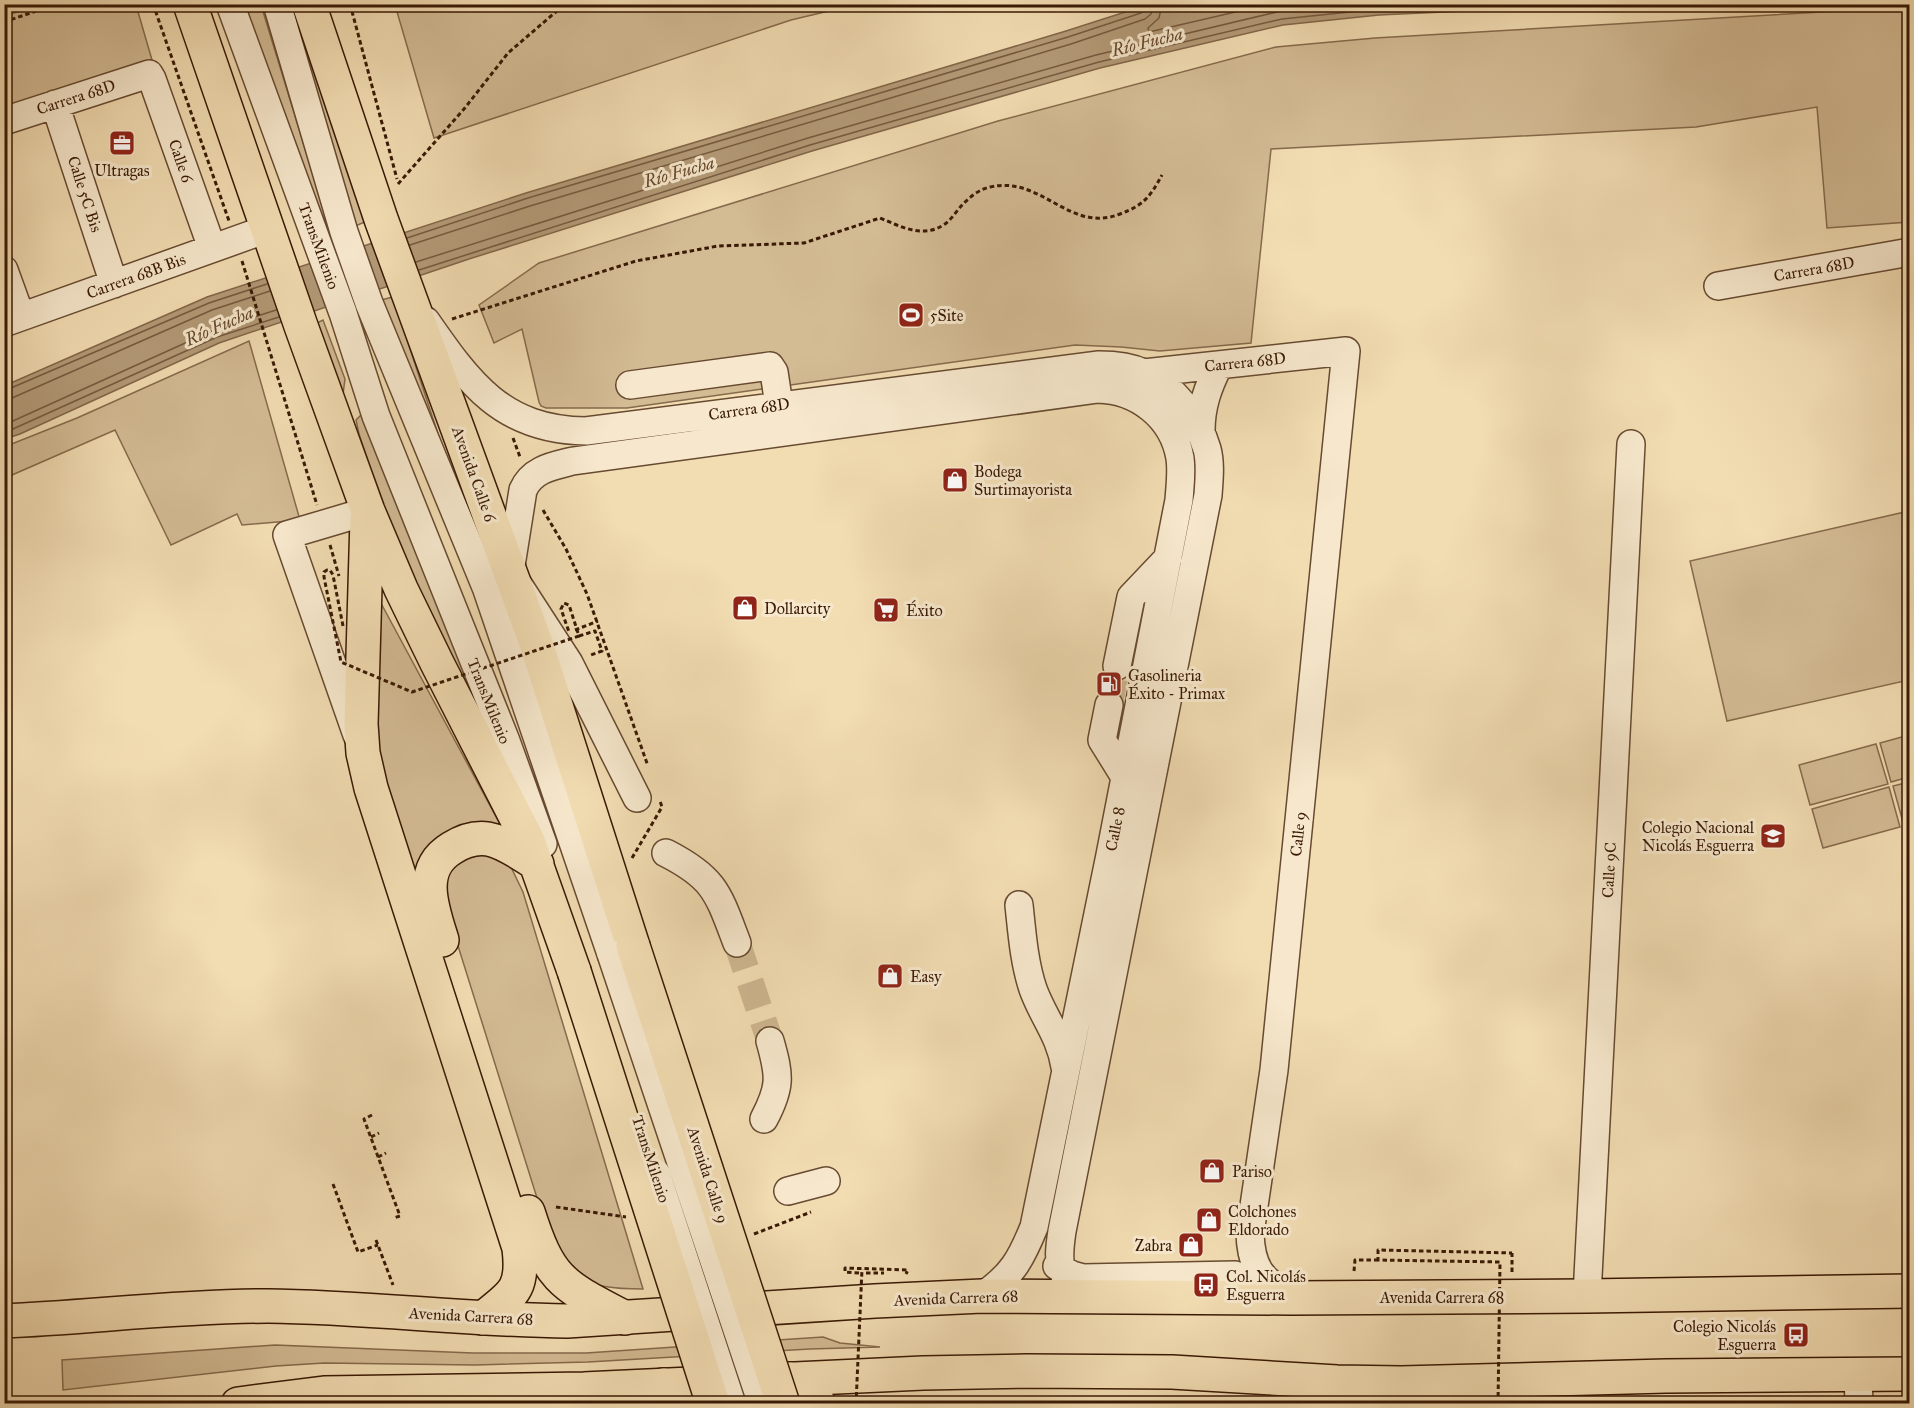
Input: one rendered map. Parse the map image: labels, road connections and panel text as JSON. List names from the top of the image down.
{
  "streets": {
    "main road": ["Avenida Calle 6", "Avenida Calle 9", "Avenida Carrera 68"],
    "street": [
      "Carrera 68D",
      "Calle 6",
      "Calle 5C Bis",
      "TransMilenio",
      "Carrera 68B Bis",
      "Calle 8",
      "Calle 9",
      "Calle 9C"
    ]
  },
  "crossings": [
    ["Carrera 68D", "Calle 6"],
    ["Carrera 68D", "Calle 5C Bis"],
    ["Carrera 68D", "Avenida Calle 6"],
    ["Carrera 68D", "Calle 8"],
    ["Carrera 68D", "Calle 9"],
    ["Calle 6", "Carrera 68B Bis"],
    ["Calle 5C Bis", "Carrera 68B Bis"],
    ["TransMilenio", "Avenida Calle 6"],
    ["TransMilenio", "Avenida Calle 9"],
    ["Avenida Calle 6", "Avenida Calle 9"],
    ["Calle 8", "Avenida Carrera 68"],
    ["Calle 9", "Avenida Carrera 68"],
    ["Calle 9C", "Avenida Carrera 68"]
  ],
  "water": ["Río Fucha"],
  "places": {
    "office": ["Ultragas"],
    "sports": ["5Site"],
    "shop": [
      "Bodega Surtimayorista",
      "Dollarcity",
      "Easy",
      "Pariso",
      "Colchones Eldorado",
      "Zabra"
    ],
    "supermarket": ["Éxito"],
    "fuel station": ["Gasolineria Éxito - Primax"],
    "school or university": ["Colegio Nacional Nicolás Esguerra"],
    "bus stop": ["Col. Nicolás Esguerra", "Colegio Nicolás Esguerra"]
  }
}
